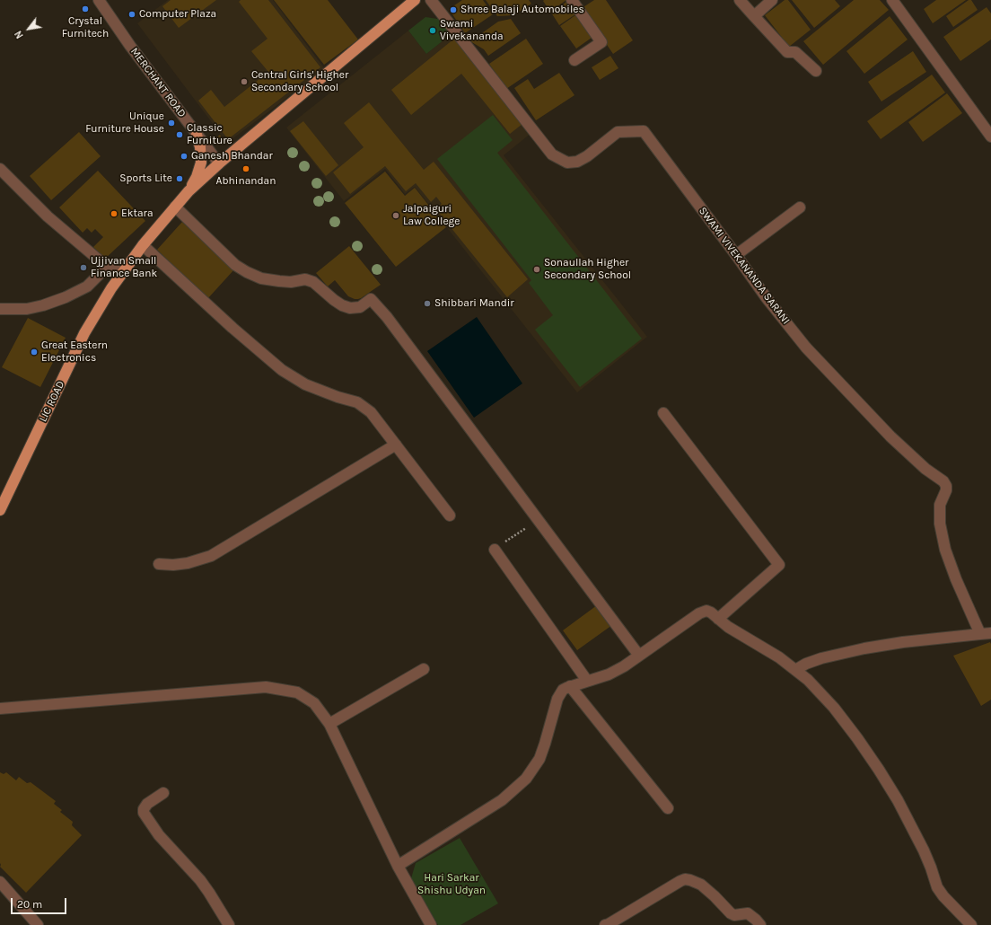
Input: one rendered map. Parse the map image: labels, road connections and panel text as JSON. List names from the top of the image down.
{
  "streets": {
    "main road": ["LIC ROAD"],
    "street": ["MERCHANT ROAD", "SWAMI VIVEKANANDA SARANI"]
  },
  "crossings": [
    ["MERCHANT ROAD", "LIC ROAD"]
  ],
  "parks": ["Hari Sarkar Shishu Udyan"],
  "places": [
    "Crystal Furnitech",
    "Shree Balaji Automobiles",
    "Computer Plaza",
    "Swami Vivekananda",
    "Central Girls' Higher Secondary School",
    "Unique Furniture House",
    "Classic Furniture",
    "Ganesh Bhandar",
    "Abhinandan",
    "Sports Lite",
    "Ektara",
    "Jalpaiguri Law College",
    "Ujjivan Small Finance Bank",
    "Sonaullah Higher Secondary School",
    "Shibbari Mandir",
    "Great Eastern Electronics"
  ],
  "scale_bar": "20 m",
  "north": "bottom left"
}
